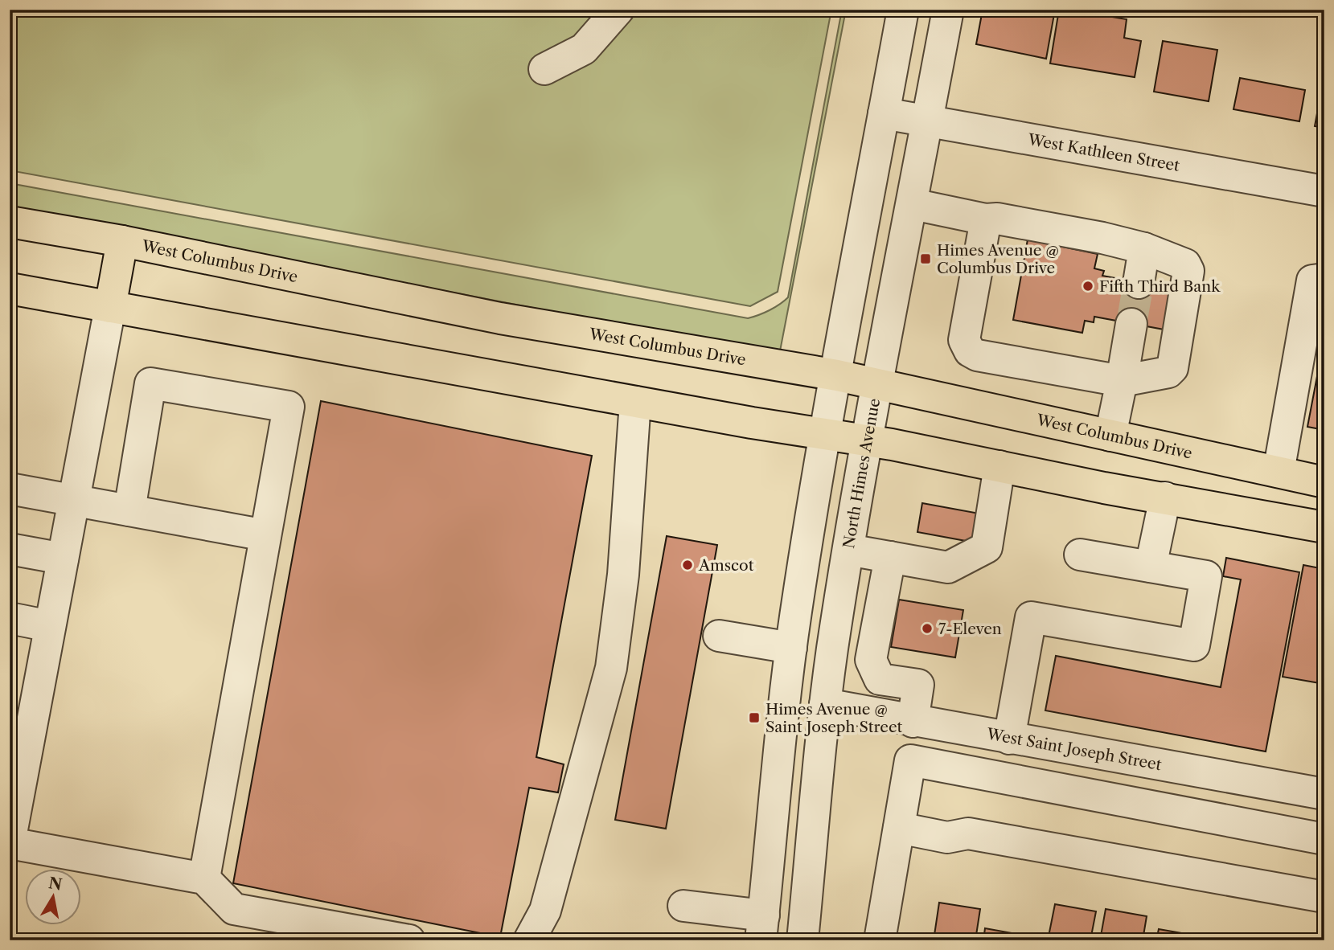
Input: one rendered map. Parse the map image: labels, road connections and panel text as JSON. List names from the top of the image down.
{
  "streets": {
    "main road": ["West Columbus Drive"],
    "street": ["West Kathleen Street", "North Himes Avenue", "West Saint Joseph Street"]
  },
  "crossings": [
    ["West Kathleen Street", "North Himes Avenue"],
    ["West Columbus Drive", "North Himes Avenue"],
    ["North Himes Avenue", "West Saint Joseph Street"]
  ],
  "places": {
    "transit": ["Himes Avenue @ Columbus Drive", "Himes Avenue @ Saint Joseph Street"],
    "other": ["Fifth Third Bank", "Amscot", "7-Eleven"]
  },
  "north": "top"
}
